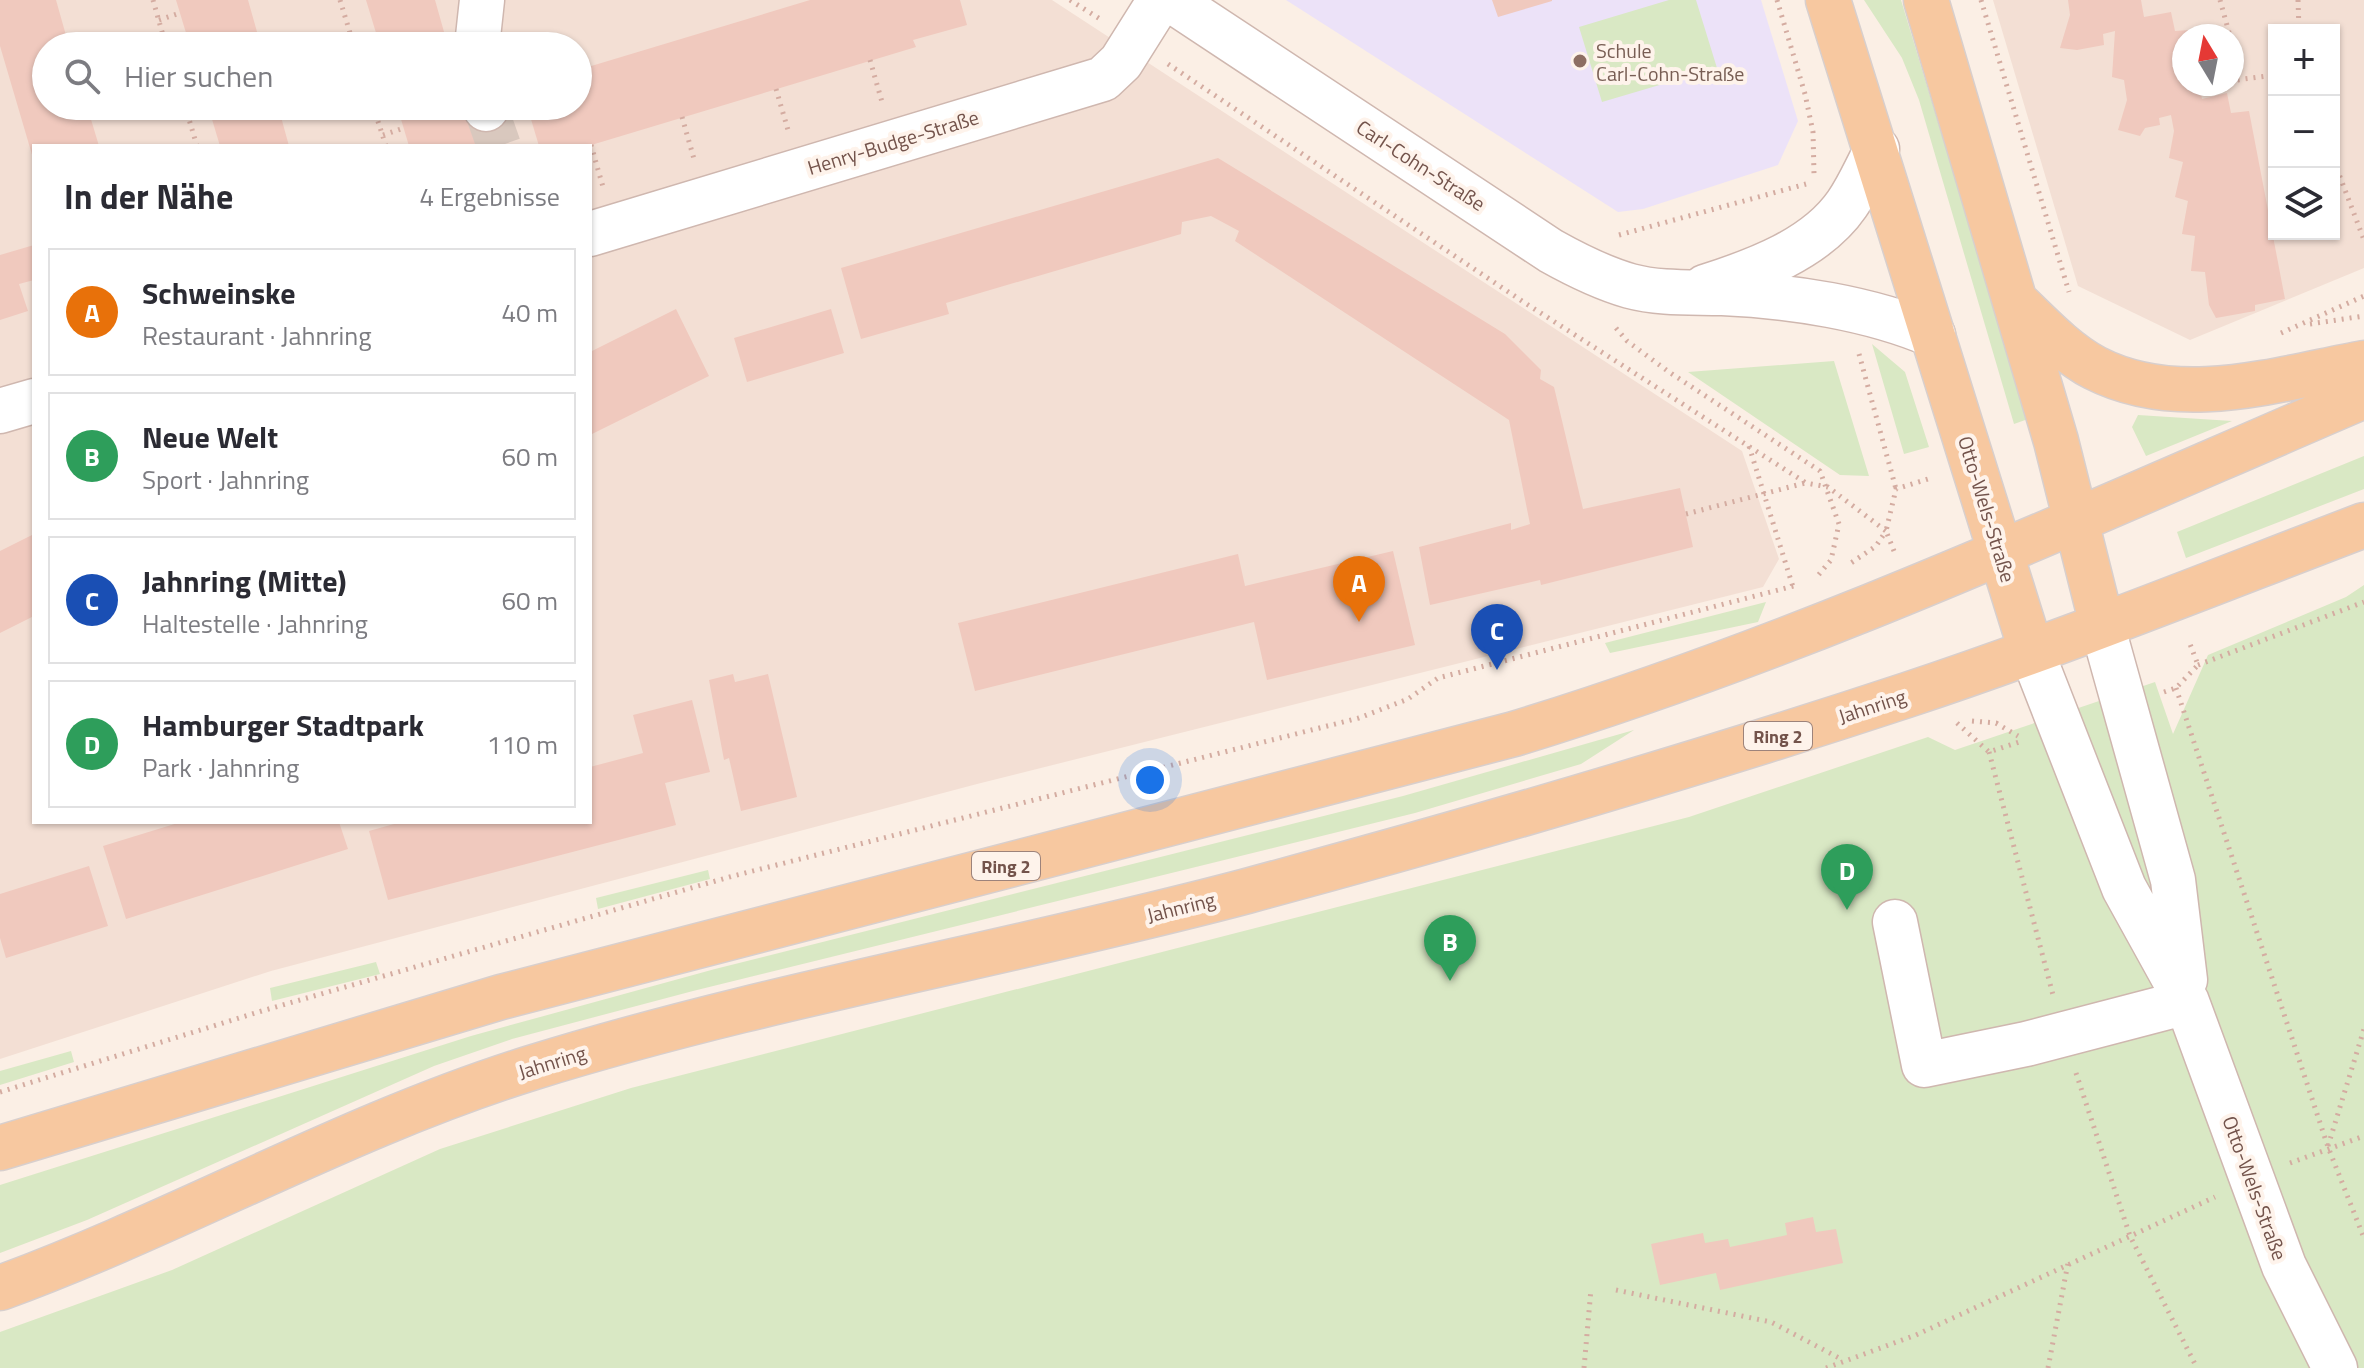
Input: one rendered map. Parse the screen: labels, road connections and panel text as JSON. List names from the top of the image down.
{
  "streets": {
    "main road": ["Otto-Wels-Straße", "Jahnring", "Ring 2"],
    "street": ["Henry-Budge-Straße", "Carl-Cohn-Straße"]
  },
  "crossings": [
    ["Carl-Cohn-Straße", "Otto-Wels-Straße"],
    ["Otto-Wels-Straße", "Jahnring"],
    ["Otto-Wels-Straße", "Ring 2"]
  ],
  "places": ["Schule Carl-Cohn-Straße"],
  "north": "top",
  "page": {
    "map_buttons": ["+", "−"],
    "search": "Hier suchen",
    "heading": ["In der Nähe", "4 Ergebnisse"],
    "list": [
      {
        "mark": "A",
        "name": "Schweinske",
        "note": "Restaurant · Jahnring",
        "value": "40 m"
      },
      {
        "mark": "B",
        "name": "Neue Welt",
        "note": "Sport · Jahnring",
        "value": "60 m"
      },
      {
        "mark": "C",
        "name": "Jahnring (Mitte)",
        "note": "Haltestelle · Jahnring",
        "value": "60 m"
      },
      {
        "mark": "D",
        "name": "Hamburger Stadtpark",
        "note": "Park · Jahnring",
        "value": "110 m"
      }
    ],
    "pins": [
      "A",
      "C",
      "D",
      "B"
    ]
  }
}
